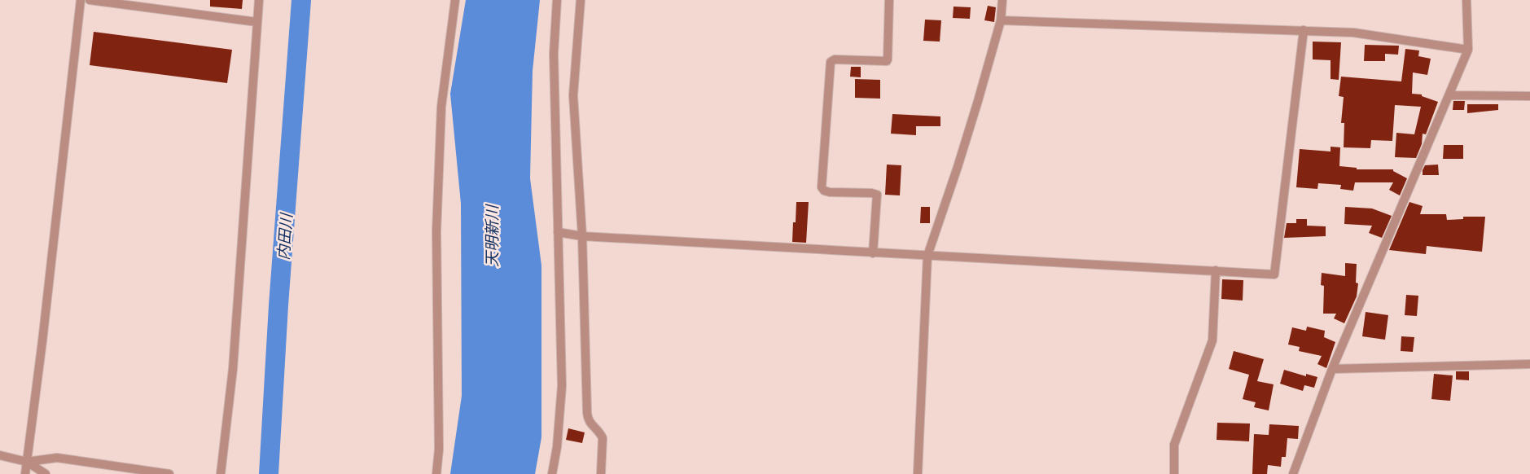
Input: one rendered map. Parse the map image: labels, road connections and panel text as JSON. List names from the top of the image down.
{
  "water": ["天明新川", "内田川"]
}
